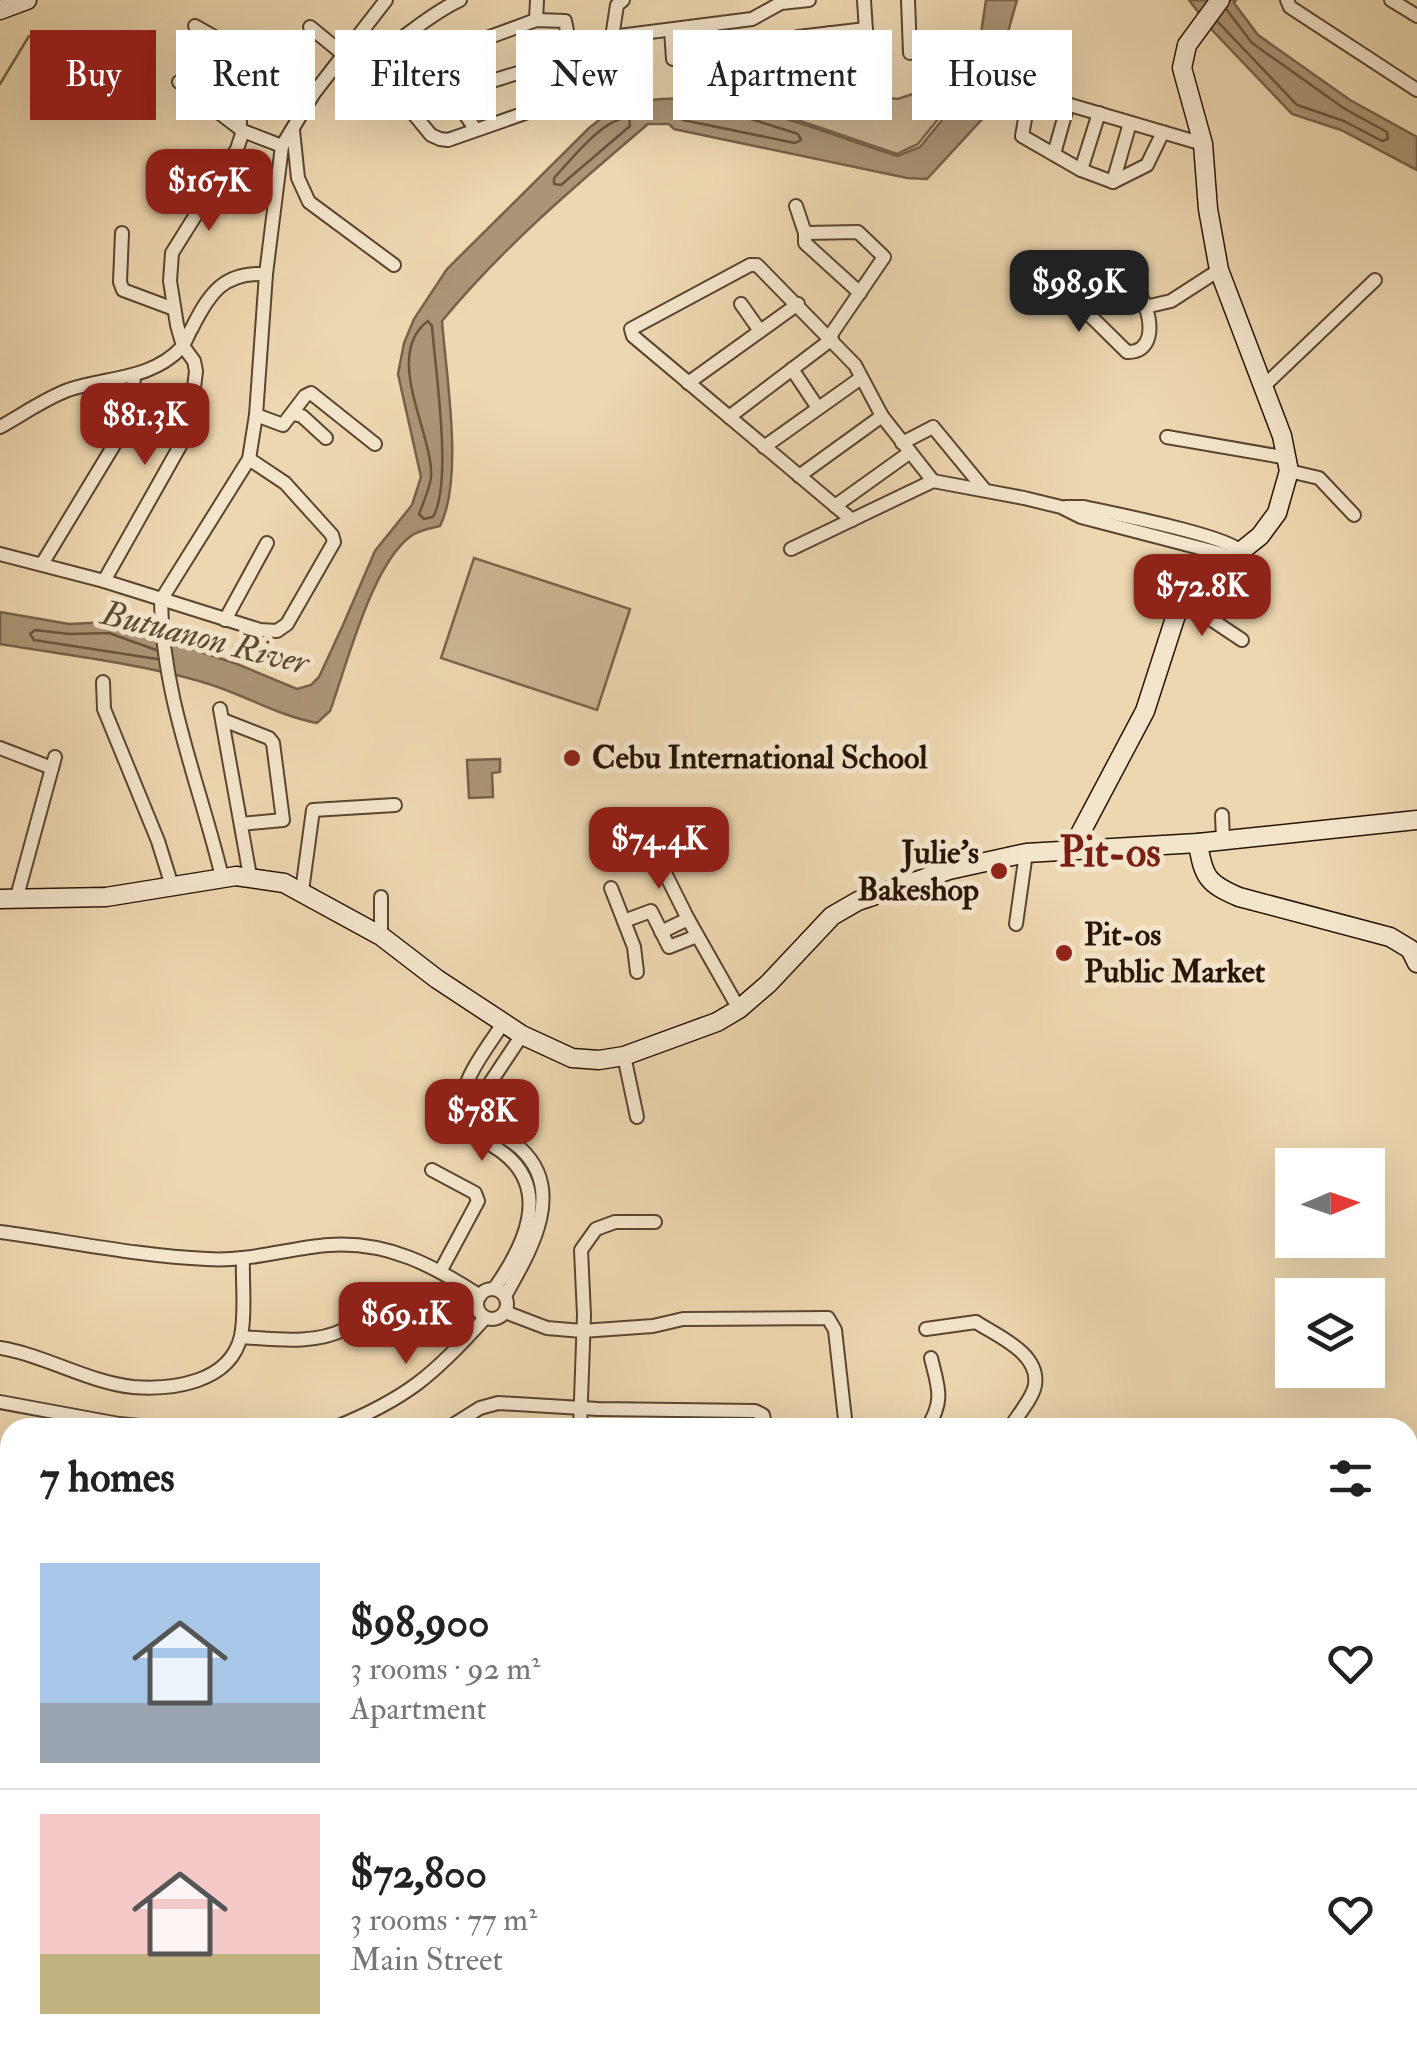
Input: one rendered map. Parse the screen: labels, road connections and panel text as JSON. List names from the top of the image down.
{
  "districts": ["Pit-os"],
  "water": ["Butuanon River"],
  "places": ["Cebu International School", "Julie's Bakeshop", "Pit-os Public Market"],
  "north": "right",
  "page": {
    "chip": [
      "Buy",
      "Rent",
      "Filters",
      "New",
      "Apartment",
      "House"
    ],
    "price": [
      "$167K",
      "$98.9K",
      "$81.3K",
      "$72.8K",
      "$74.4K",
      "$78K",
      "$69.1K"
    ],
    "heading": "7 homes",
    "list": [
      {
        "name": "$98,900",
        "note": "3 rooms · 92 m² · Apartment"
      },
      {
        "name": "$72,800",
        "note": "3 rooms · 77 m² · Main Street"
      }
    ]
  }
}
